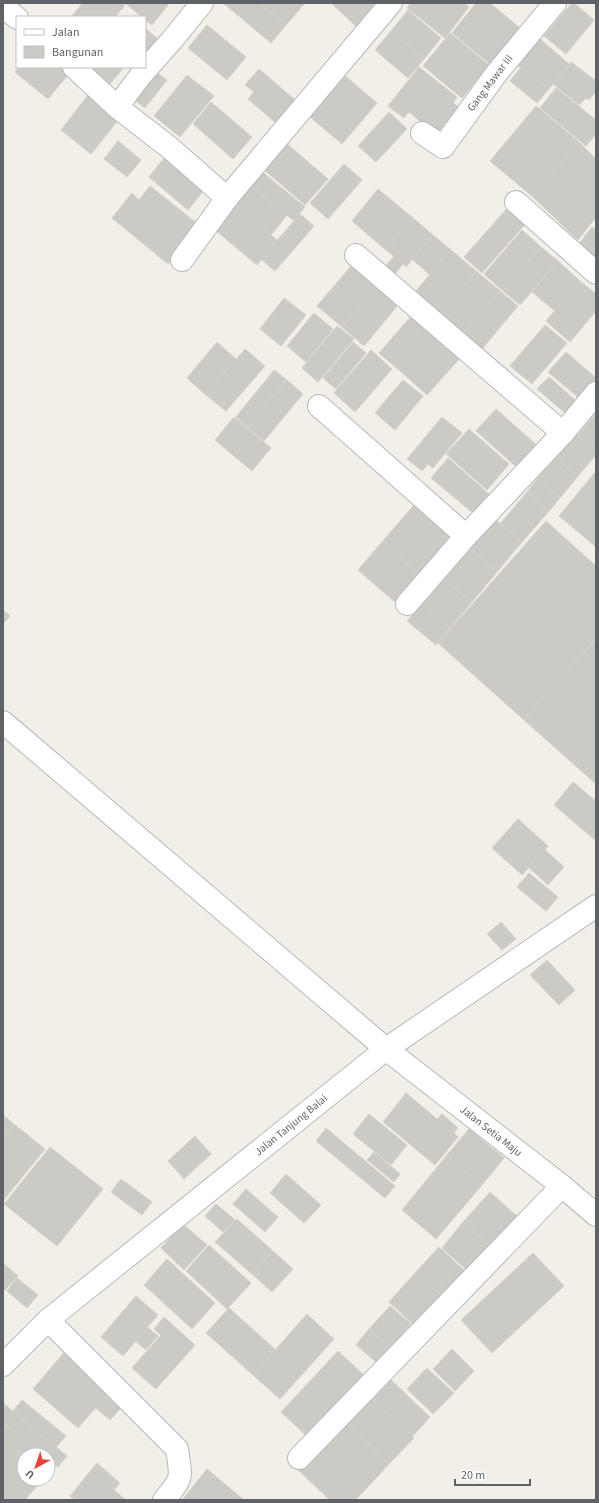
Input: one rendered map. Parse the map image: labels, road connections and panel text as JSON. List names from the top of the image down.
{
  "streets": {
    "street": ["Gang Mawar III", "Jalan Tanjung Balai", "Jalan Setia Maju"]
  },
  "crossings": [
    ["Jalan Tanjung Balai", "Jalan Setia Maju"]
  ],
  "legend": ["Jalan", "Bangunan"],
  "scale_bar": "20 m",
  "north": "bottom left"
}
